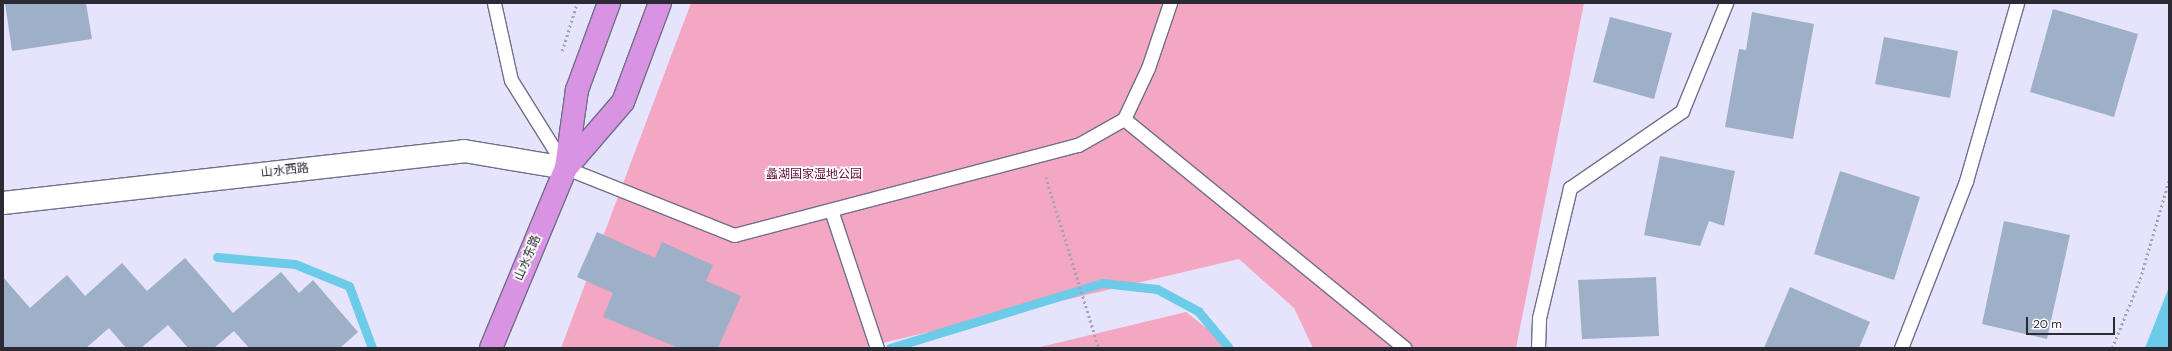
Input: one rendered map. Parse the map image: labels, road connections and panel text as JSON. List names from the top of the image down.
{
  "streets": {
    "highway": ["山水东路"],
    "street": ["山水西路"]
  },
  "crossings": [
    ["山水西路", "山水东路"]
  ],
  "parks": ["蠡湖国家湿地公园"],
  "scale_bar": "20 m"
}
